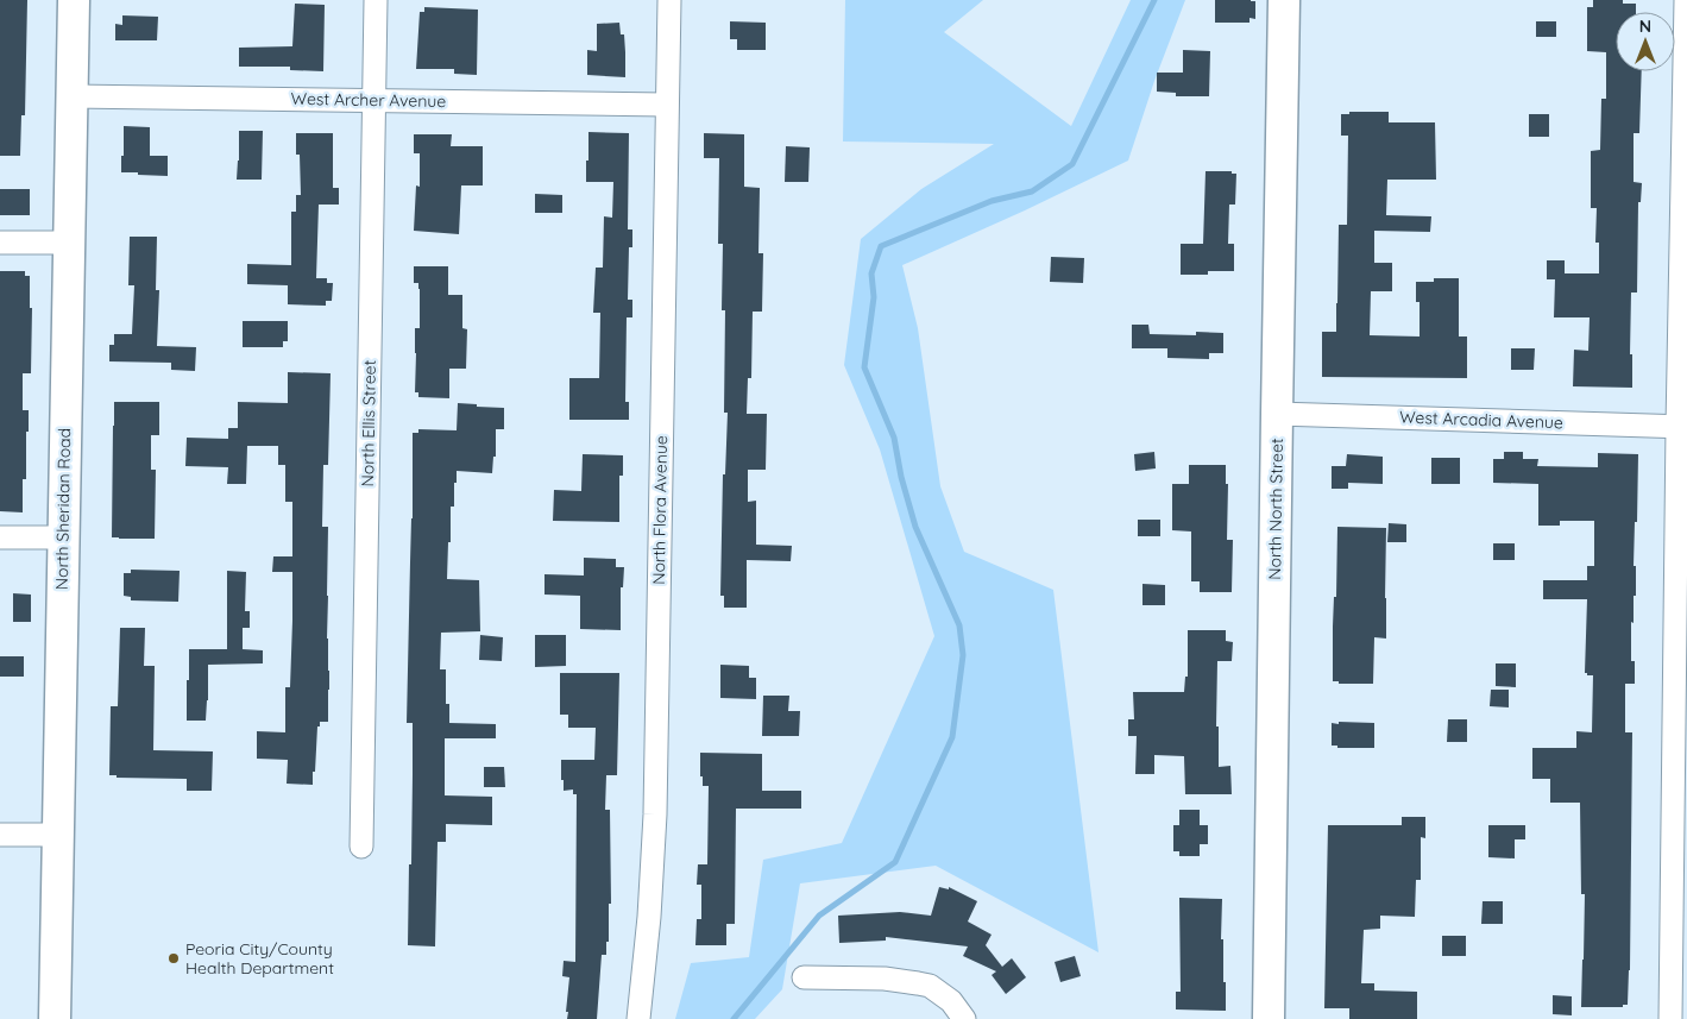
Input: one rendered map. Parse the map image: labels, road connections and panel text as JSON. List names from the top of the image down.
{
  "streets": {
    "main road": ["North Sheridan Road", "North North Street"],
    "street": [
      "West Archer Avenue",
      "West Arcadia Avenue",
      "North Ellis Street",
      "North Flora Avenue"
    ]
  },
  "crossings": [
    ["West Archer Avenue", "North Ellis Street"],
    ["West Archer Avenue", "North Sheridan Road"],
    ["West Archer Avenue", "North Flora Avenue"],
    ["West Arcadia Avenue", "North North Street"]
  ],
  "places": ["Peoria City/County Health Department"],
  "north": "top"
}
